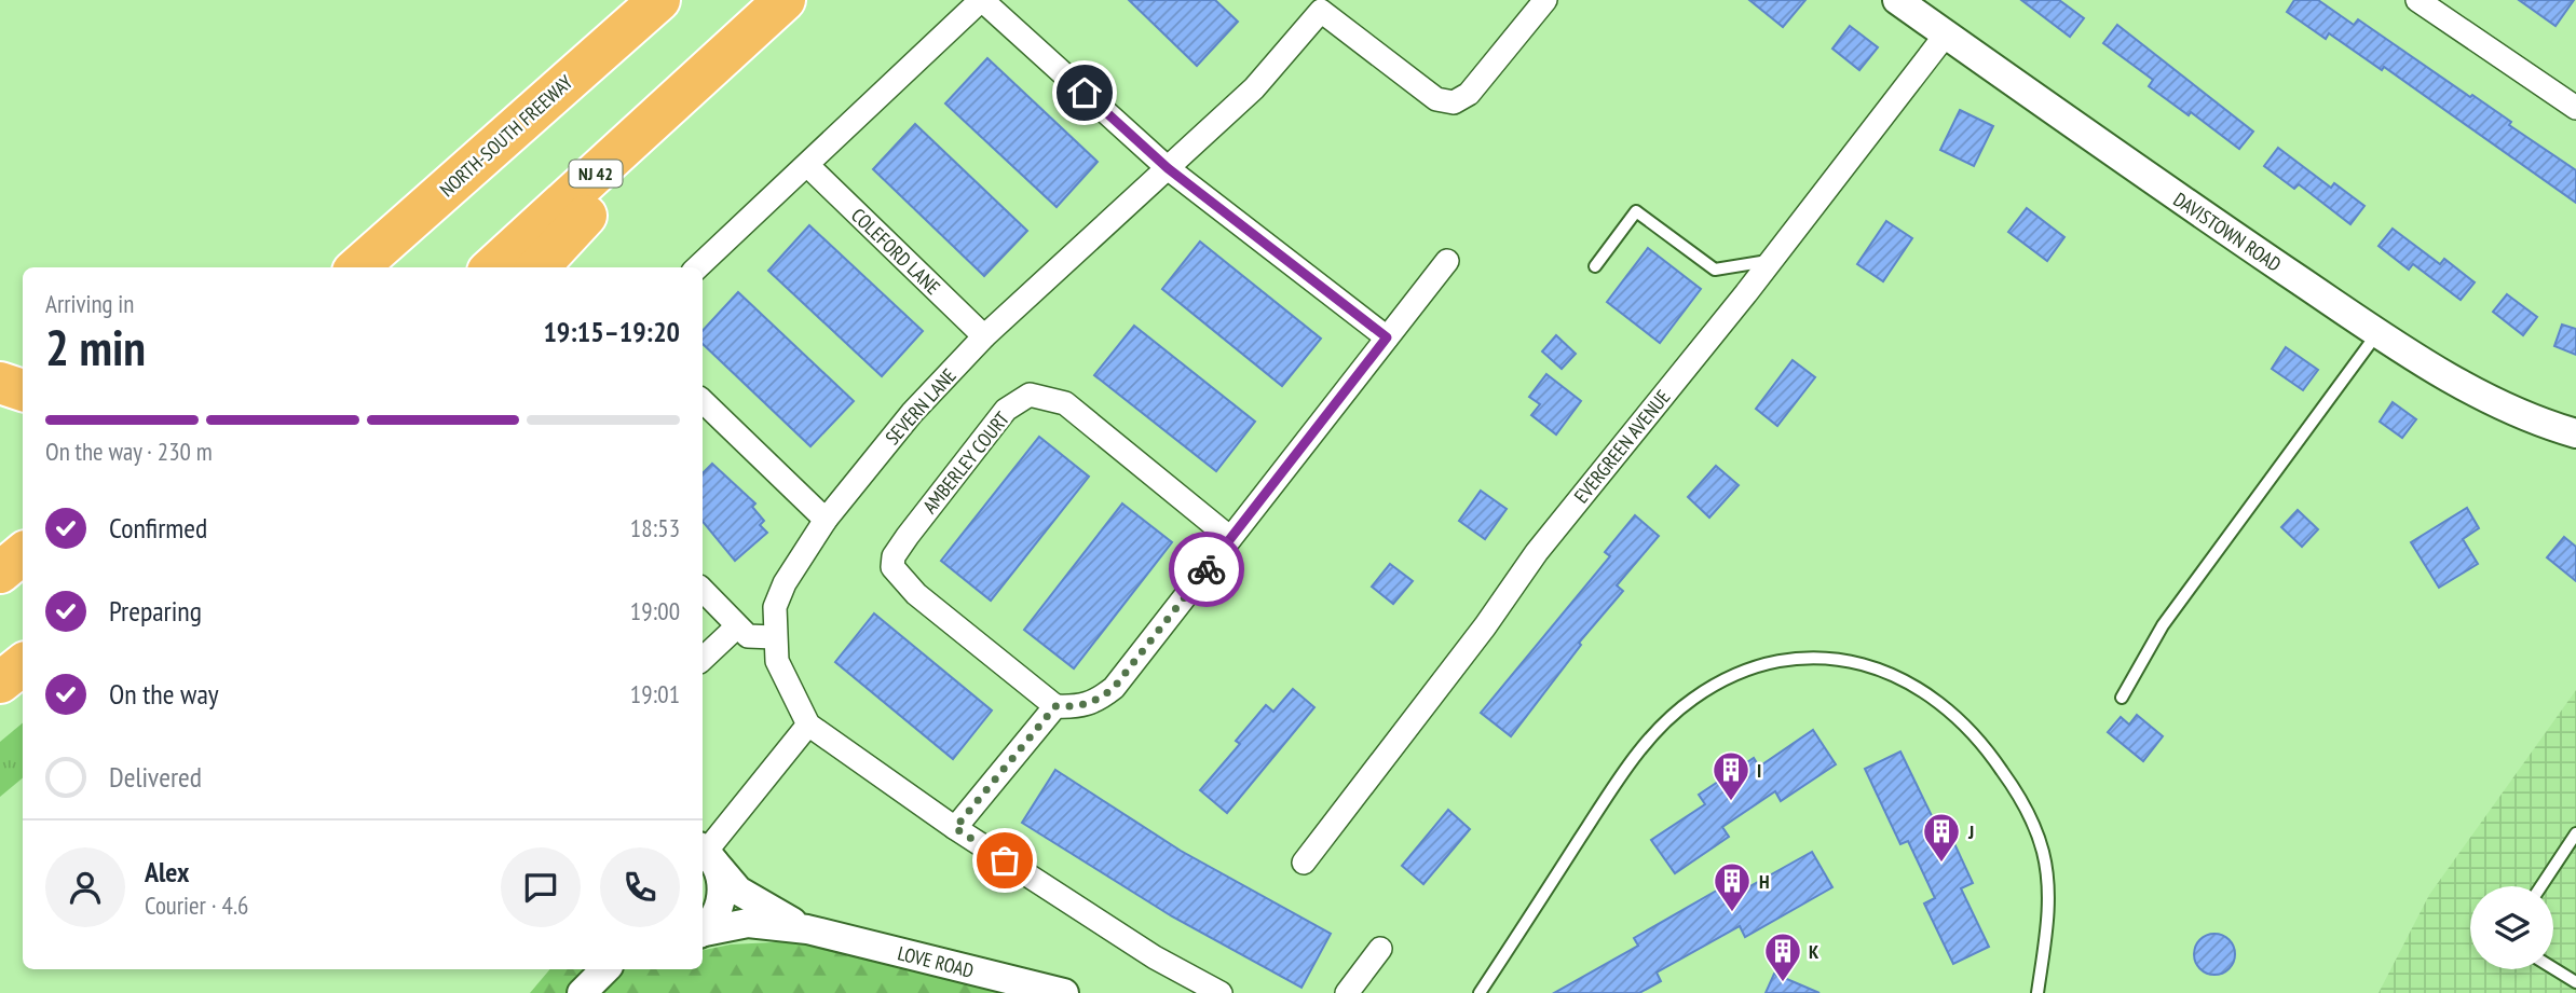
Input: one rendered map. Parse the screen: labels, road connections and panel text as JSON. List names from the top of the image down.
{
  "streets": {
    "highway": ["NORTH-SOUTH FREEWAY", "NJ 42"],
    "street": [
      "DAVISTOWN ROAD",
      "COLEFORD LANE",
      "SEVERN LANE",
      "EVERGREEN AVENUE",
      "AMBERLEY COURT",
      "LOVE ROAD"
    ]
  },
  "crossings": [
    ["DAVISTOWN ROAD", "EVERGREEN AVENUE"],
    ["COLEFORD LANE", "SEVERN LANE"]
  ],
  "places": {
    "building": [
      "I",
      "J",
      "H",
      "K"
    ]
  },
  "page": {
    "heading": ["2 min", "Arriving in", "19:15–19:20"],
    "panel": ["Alex", "Courier · 4.6"],
    "bar": "On the way · 230 m",
    "list": [
      ["Confirmed", "18:53"],
      ["Preparing", "19:00"],
      ["On the way", "19:01"],
      "Delivered"
    ]
  }
}
